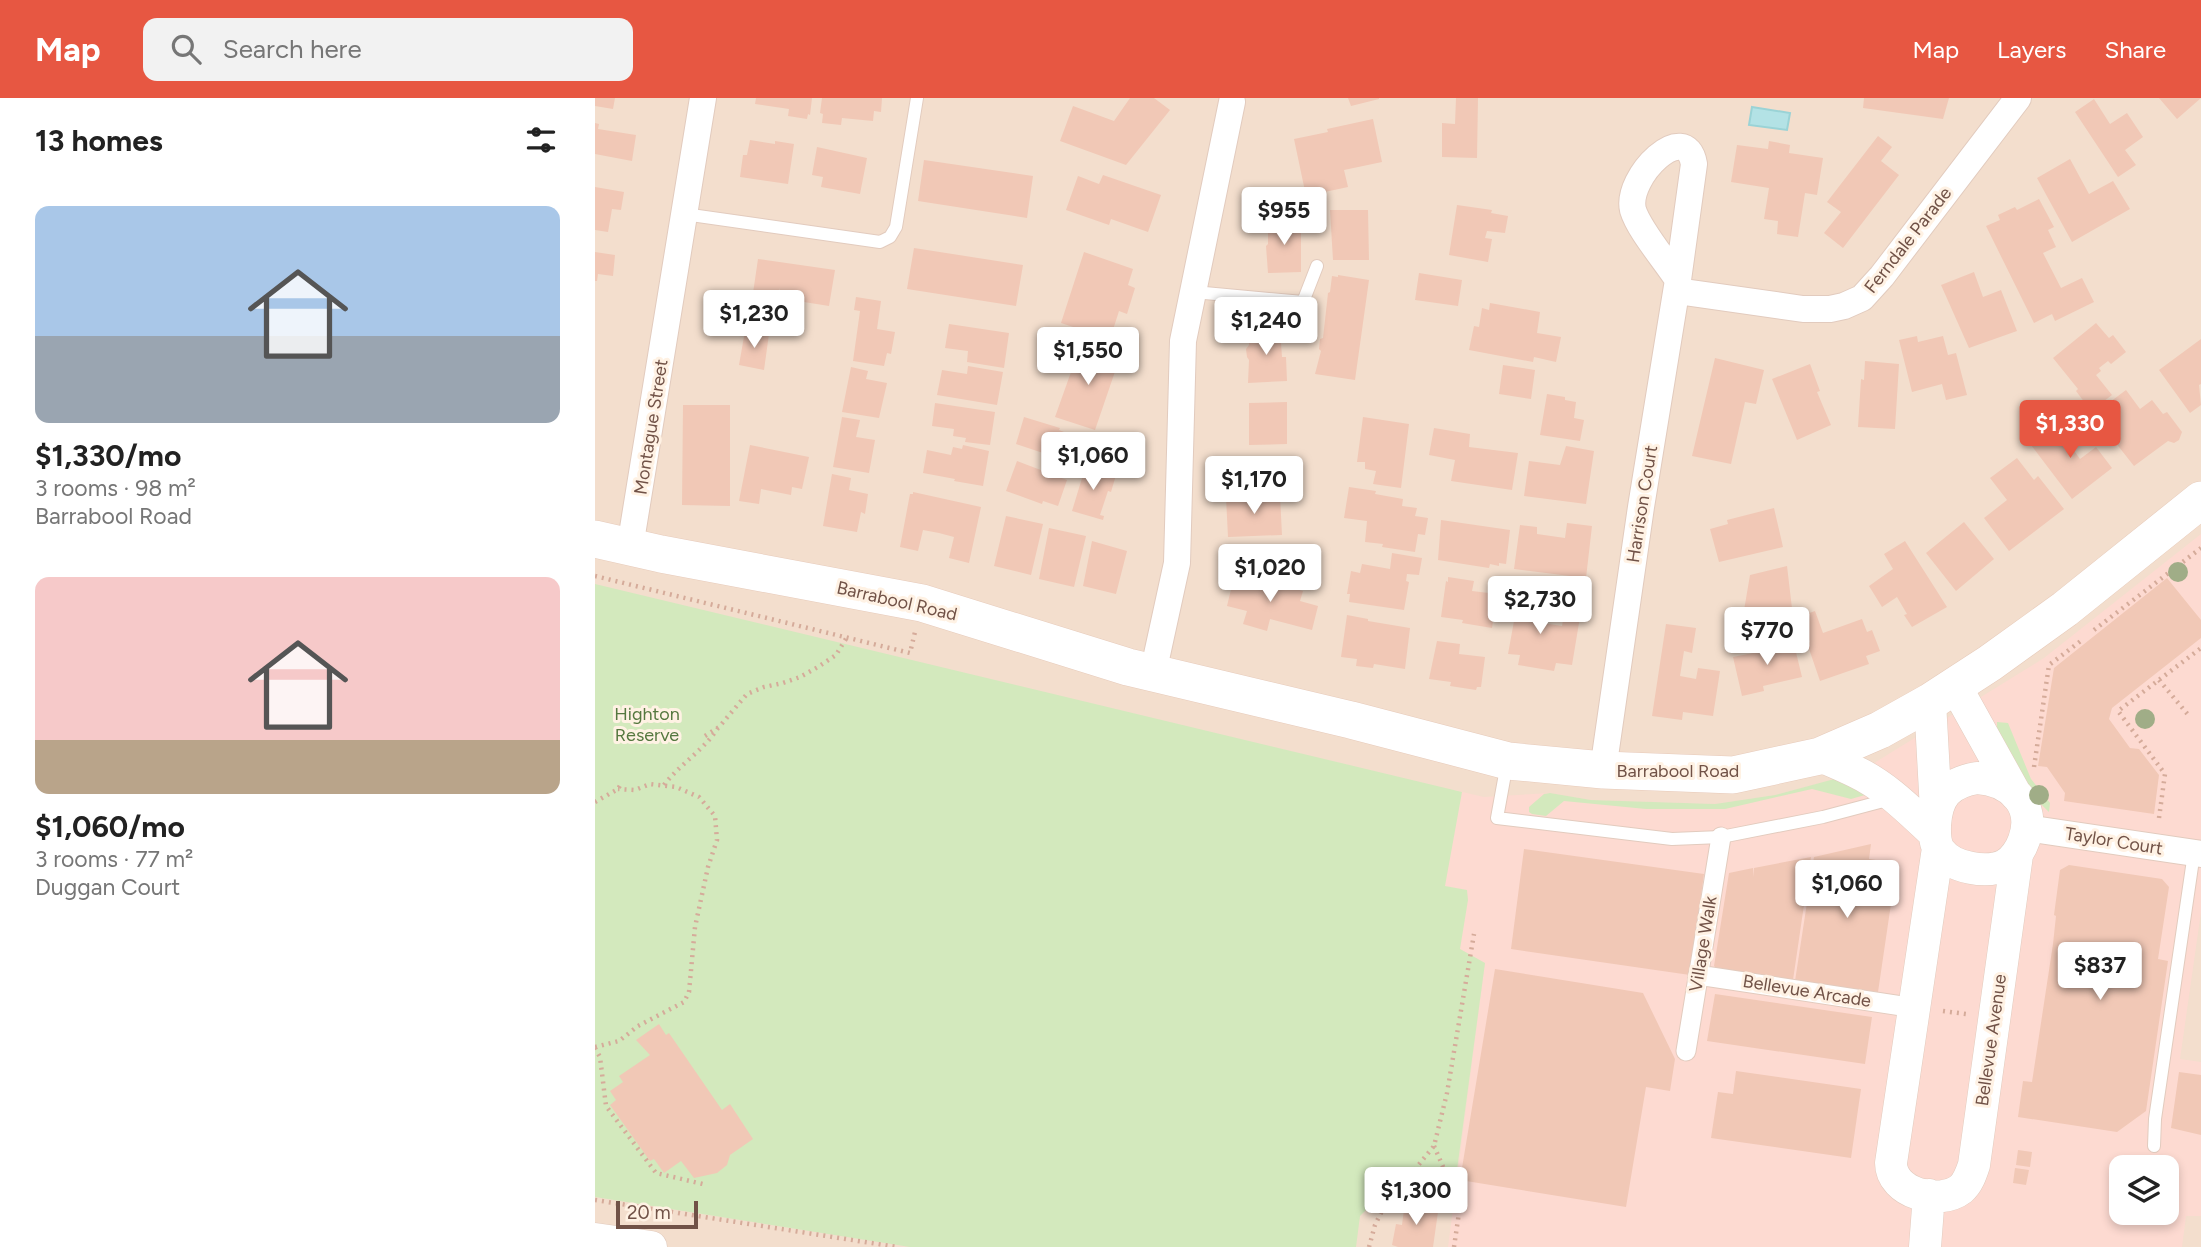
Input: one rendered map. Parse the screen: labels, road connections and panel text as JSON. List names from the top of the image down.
{
  "streets": {
    "main road": ["Barrabool Road"],
    "street": [
      "Ferndale Parade",
      "Montague Street",
      "Harrison Court",
      "Taylor Court",
      "Village Walk",
      "Bellevue Arcade",
      "Bellevue Avenue"
    ]
  },
  "crossings": [
    ["Ferndale Parade", "Harrison Court"],
    ["Montague Street", "Barrabool Road"],
    ["Harrison Court", "Barrabool Road"],
    ["Barrabool Road", "Bellevue Avenue"],
    ["Taylor Court", "Bellevue Avenue"],
    ["Village Walk", "Bellevue Arcade"]
  ],
  "parks": ["Highton Reserve"],
  "scale_bar": "20 m",
  "page": {
    "header": "Map",
    "search": "Search here",
    "nav": ["Map", "Layers", "Share"],
    "heading": "13 homes",
    "list": [
      {
        "name": "$1,330/mo",
        "note": "3 rooms · 98 m² · Barrabool Road"
      },
      {
        "name": "$1,060/mo",
        "note": "3 rooms · 77 m² · Duggan Court"
      }
    ],
    "price": [
      "$955",
      "$1,230",
      "$1,240",
      "$1,550",
      "$1,330",
      "$1,060",
      "$1,170",
      "$1,020",
      "$2,730",
      "$770",
      "$1,060",
      "$837",
      "$1,300"
    ],
    "scale": "20 m"
  }
}
